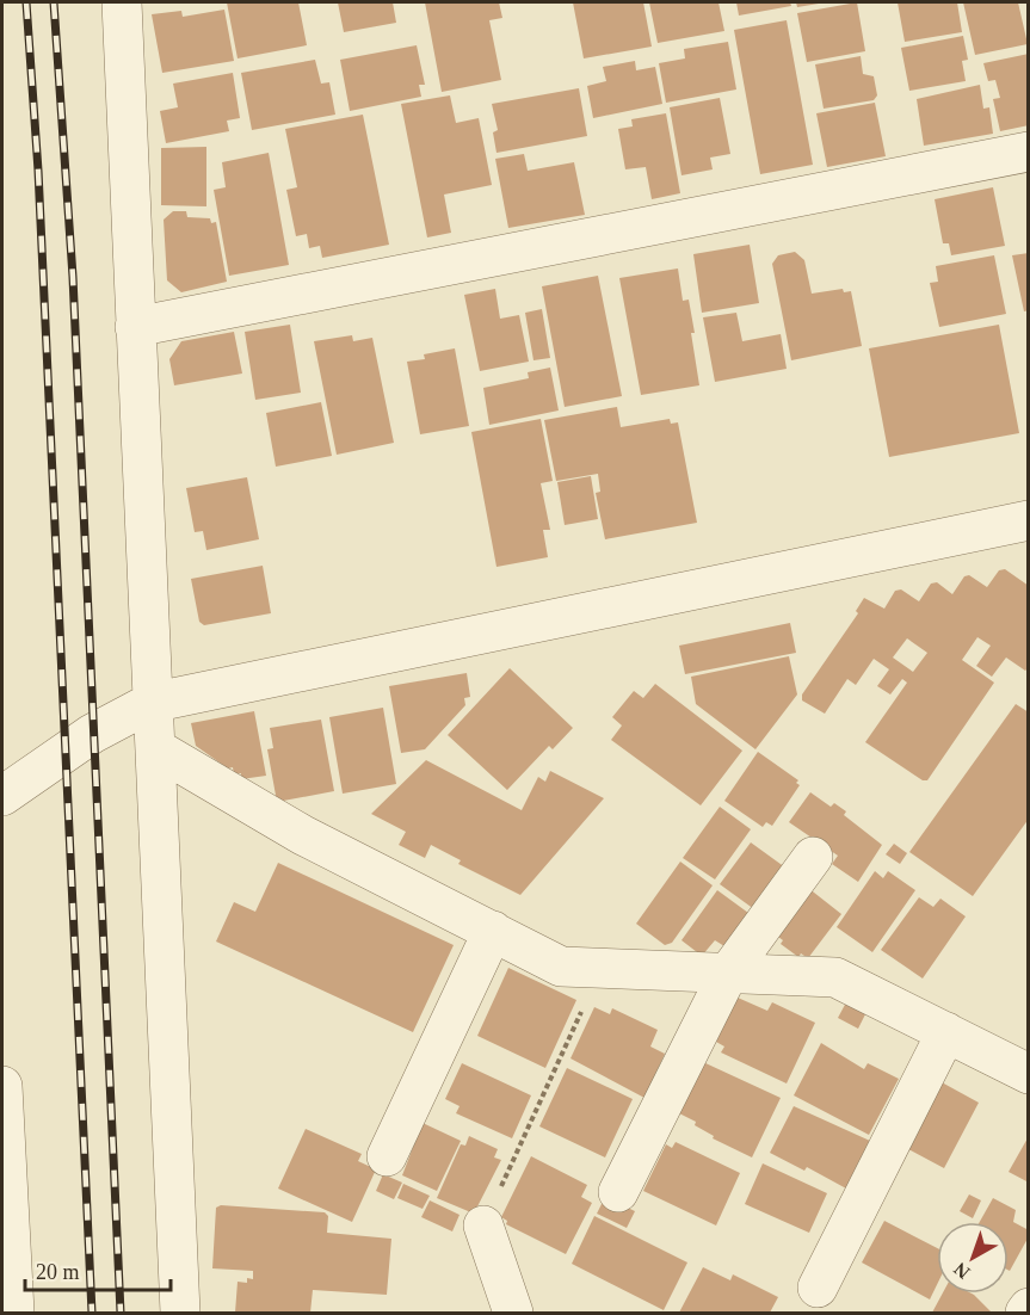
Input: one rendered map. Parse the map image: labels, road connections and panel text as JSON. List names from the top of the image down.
{
  "scale_bar": "20 m",
  "north": "bottom left"
}
